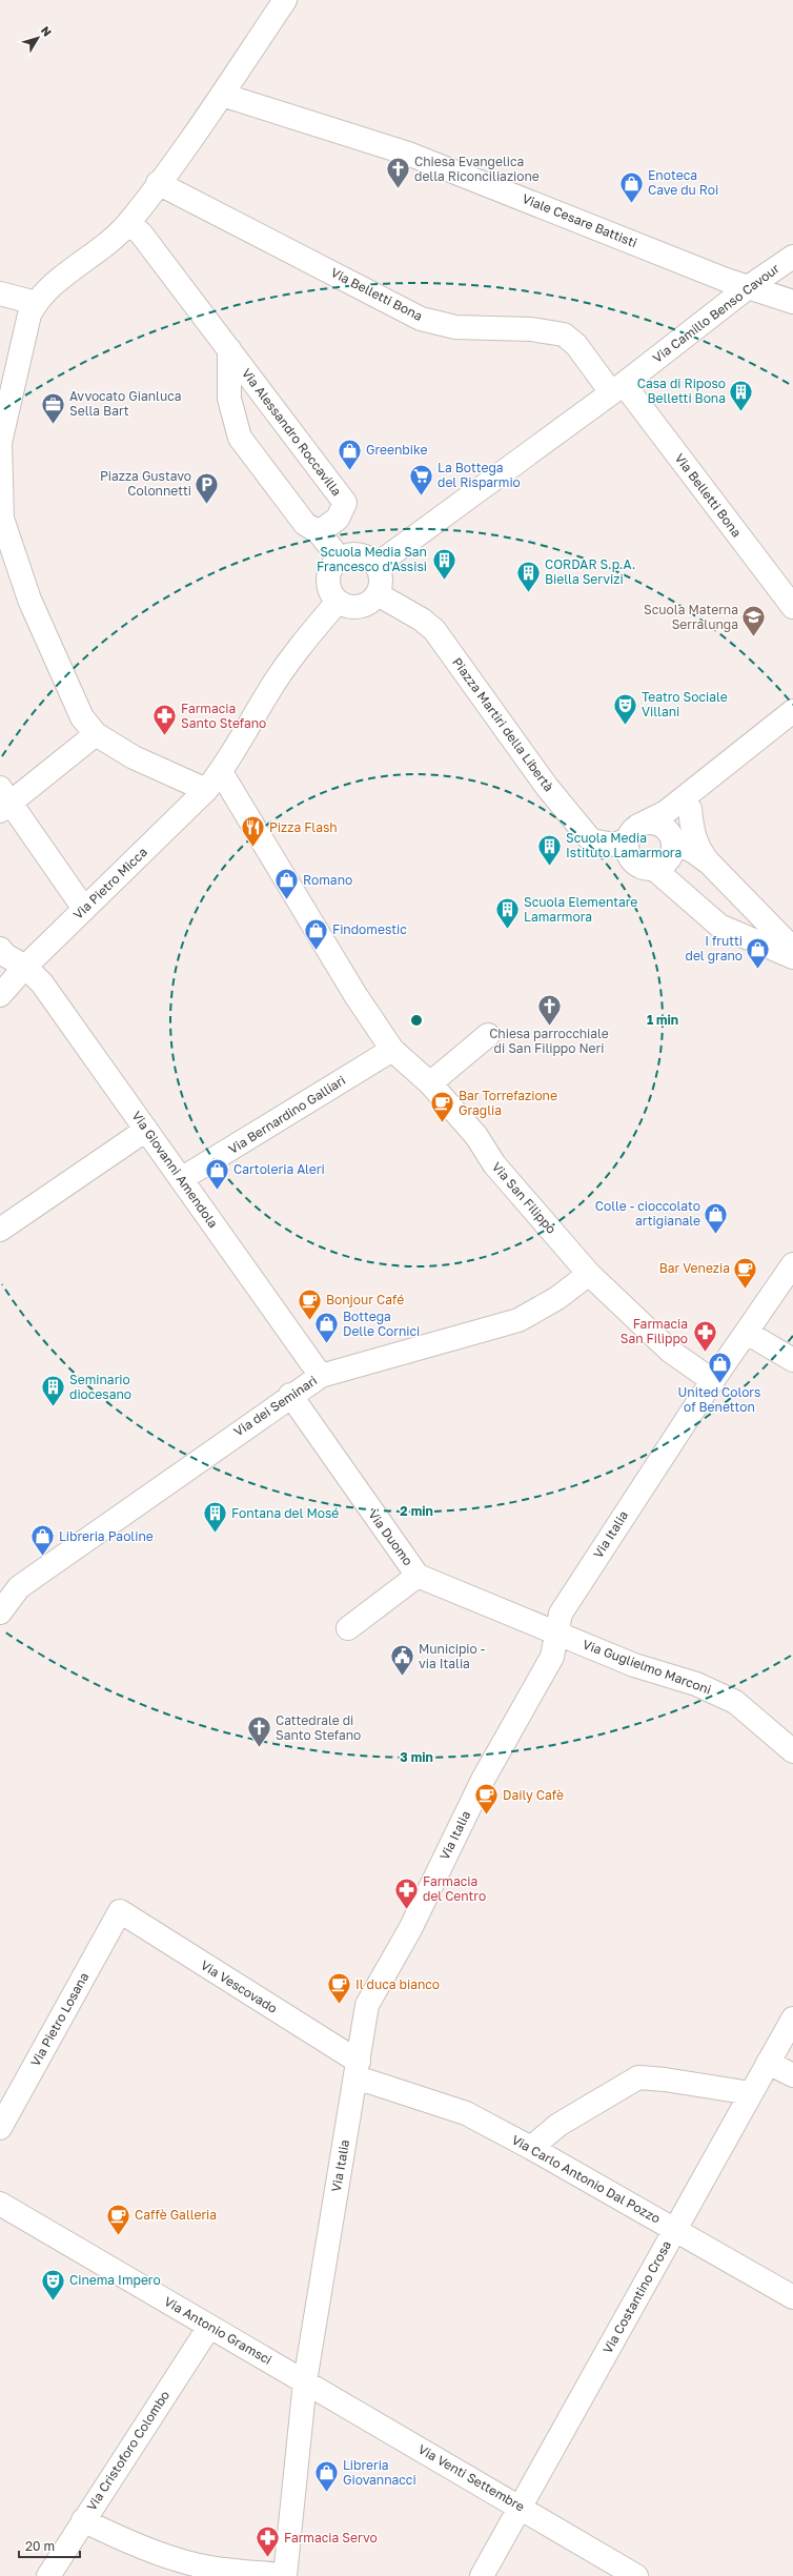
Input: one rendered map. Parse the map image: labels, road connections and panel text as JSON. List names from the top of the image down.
{
  "streets": {
    "street": [
      "Viale Cesare Battisti",
      "Via Belletti Bona",
      "Via Camillo Benso Cavour",
      "Via Alessandro Roccavilla",
      "Piazza Martiri della Libertà",
      "Via Pietro Micca",
      "Via Bernardino Galliari",
      "Via Giovanni Amendola",
      "Via San Filippo",
      "Via dei Seminari",
      "Via Italia",
      "Via Duomo",
      "Via Guglielmo Marconi",
      "Via Vescovado",
      "Via Pietro Losana",
      "Via Carlo Antonio Dal Pozzo",
      "Via Costantino Crosa",
      "Via Antonio Gramsci",
      "Via Cristoforo Colombo",
      "Via Venti Settembre"
    ]
  },
  "crossings": [
    ["Viale Cesare Battisti", "Via Camillo Benso Cavour"],
    ["Via Belletti Bona", "Via Camillo Benso Cavour"],
    ["Via Camillo Benso Cavour", "Via Alessandro Roccavilla"],
    ["Via Camillo Benso Cavour", "Piazza Martiri della Libertà"],
    ["Via Alessandro Roccavilla", "Piazza Martiri della Libertà"],
    ["Via Pietro Micca", "Via Giovanni Amendola"],
    ["Via Pietro Micca", "Via San Filippo"],
    ["Via Bernardino Galliari", "Via Giovanni Amendola"],
    ["Via Bernardino Galliari", "Via San Filippo"],
    ["Via Giovanni Amendola", "Via dei Seminari"],
    ["Via San Filippo", "Via dei Seminari"],
    ["Via San Filippo", "Via Italia"],
    ["Via dei Seminari", "Via Duomo"],
    ["Via Italia", "Via Duomo"],
    ["Via Italia", "Via Guglielmo Marconi"],
    ["Via Italia", "Via Vescovado"],
    ["Via Italia", "Via Antonio Gramsci"],
    ["Via Italia", "Via Venti Settembre"],
    ["Via Duomo", "Via Guglielmo Marconi"],
    ["Via Vescovado", "Via Pietro Losana"],
    ["Via Vescovado", "Via Carlo Antonio Dal Pozzo"],
    ["Via Carlo Antonio Dal Pozzo", "Via Costantino Crosa"],
    ["Via Costantino Crosa", "Via Venti Settembre"],
    ["Via Antonio Gramsci", "Via Cristoforo Colombo"],
    ["Via Antonio Gramsci", "Via Venti Settembre"]
  ],
  "places": {
    "church": ["Chiesa Evangelica della Riconciliazione", "Chiesa parrocchiale di San Filippo Neri", "Cattedrale di Santo Stefano"],
    "shop": [
      "Enoteca Cave du Roi",
      "Greenbike",
      "Romano",
      "Findomestic",
      "I frutti del grano",
      "Cartoleria Aleri",
      "Colle - cioccolato artigianale",
      "Bottega Delle Cornici",
      "United Colors of Benetton",
      "Libreria Paoline",
      "Libreria Giovannacci"
    ],
    "building": [
      "Casa di Riposo Belletti Bona",
      "Scuola Media San Francesco d'Assisi",
      "CORDAR S.p.A. Biella Servizi",
      "Scuola Media Istituto Lamarmora",
      "Scuola Elementare Lamarmora",
      "Seminario diocesano",
      "Fontana del Mosé"
    ],
    "office": ["Avvocato Gianluca Sella Bart"],
    "supermarket": ["La Bottega del Risparmio"],
    "parking": ["Piazza Gustavo Colonnetti"],
    "school or university": ["Scuola Materna Serralunga"],
    "theatre": ["Teatro Sociale Villani", "Cinema Impero"],
    "pharmacy": [
      "Farmacia Santo Stefano",
      "Farmacia San Filippo",
      "Farmacia del Centro",
      "Farmacia Servo"
    ],
    "restaurant": ["Pizza Flash"],
    "cafe": [
      "Bar Torrefazione Graglia",
      "Bar Venezia",
      "Bonjour Café",
      "Daily Cafè",
      "Il duca bianco",
      "Caffè Galleria"
    ],
    "public building": ["Municipio - via Italia"]
  },
  "scale_bar": "20 m",
  "north": "top right",
  "rings": ["1 min", "2 min", "3 min"]
}
